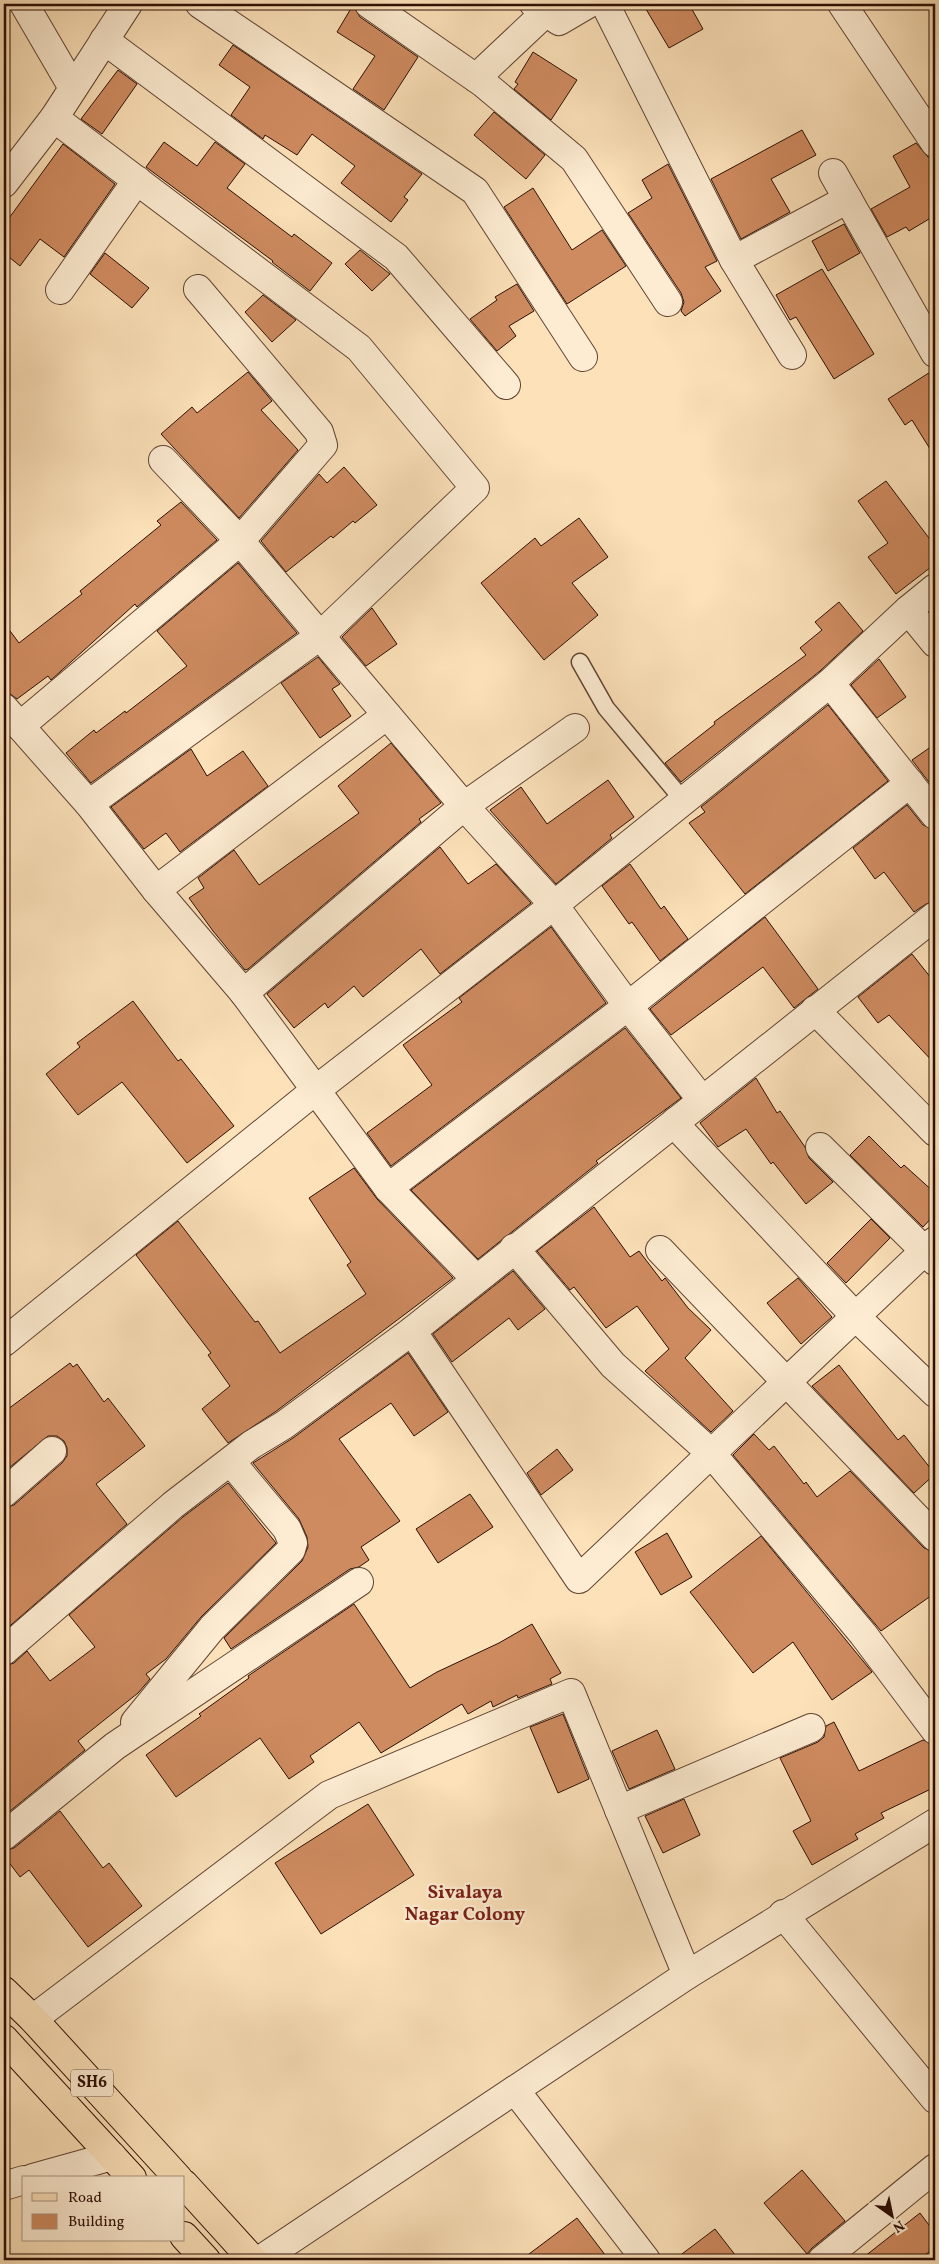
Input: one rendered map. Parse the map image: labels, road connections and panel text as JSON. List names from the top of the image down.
{
  "streets": {
    "main road": ["SH6"]
  },
  "districts": ["Sivalaya Nagar Colony"],
  "legend": ["Road", "Building"],
  "north": "bottom right"
}
